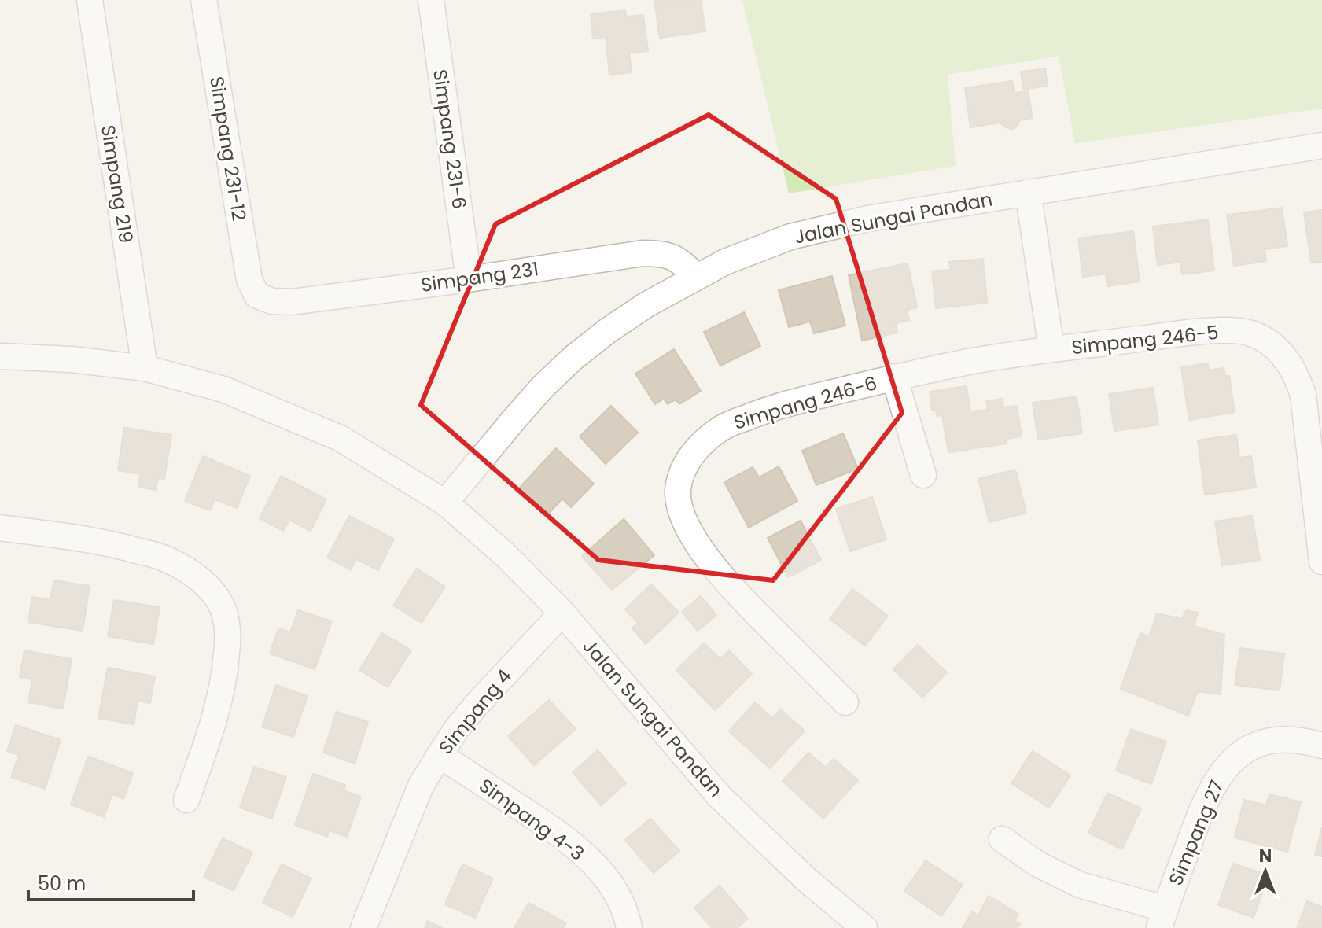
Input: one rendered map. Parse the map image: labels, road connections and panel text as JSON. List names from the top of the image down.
{
  "streets": {
    "street": [
      "Simpang 231-6",
      "Simpang 231-12",
      "Simpang 219",
      "Jalan Sungai Pandan",
      "Simpang 231",
      "Simpang 246-5",
      "Simpang 246-6",
      "Simpang 4",
      "Simpang 4-3",
      "Simpang 27"
    ]
  },
  "crossings": [
    ["Simpang 231-6", "Simpang 231"],
    ["Simpang 231-12", "Simpang 231"],
    ["Simpang 219", "Jalan Sungai Pandan"],
    ["Jalan Sungai Pandan", "Simpang 231"],
    ["Jalan Sungai Pandan", "Simpang 4"],
    ["Simpang 246-5", "Simpang 246-6"],
    ["Simpang 4", "Simpang 4-3"]
  ],
  "scale_bar": "50 m",
  "north": "top"
}
